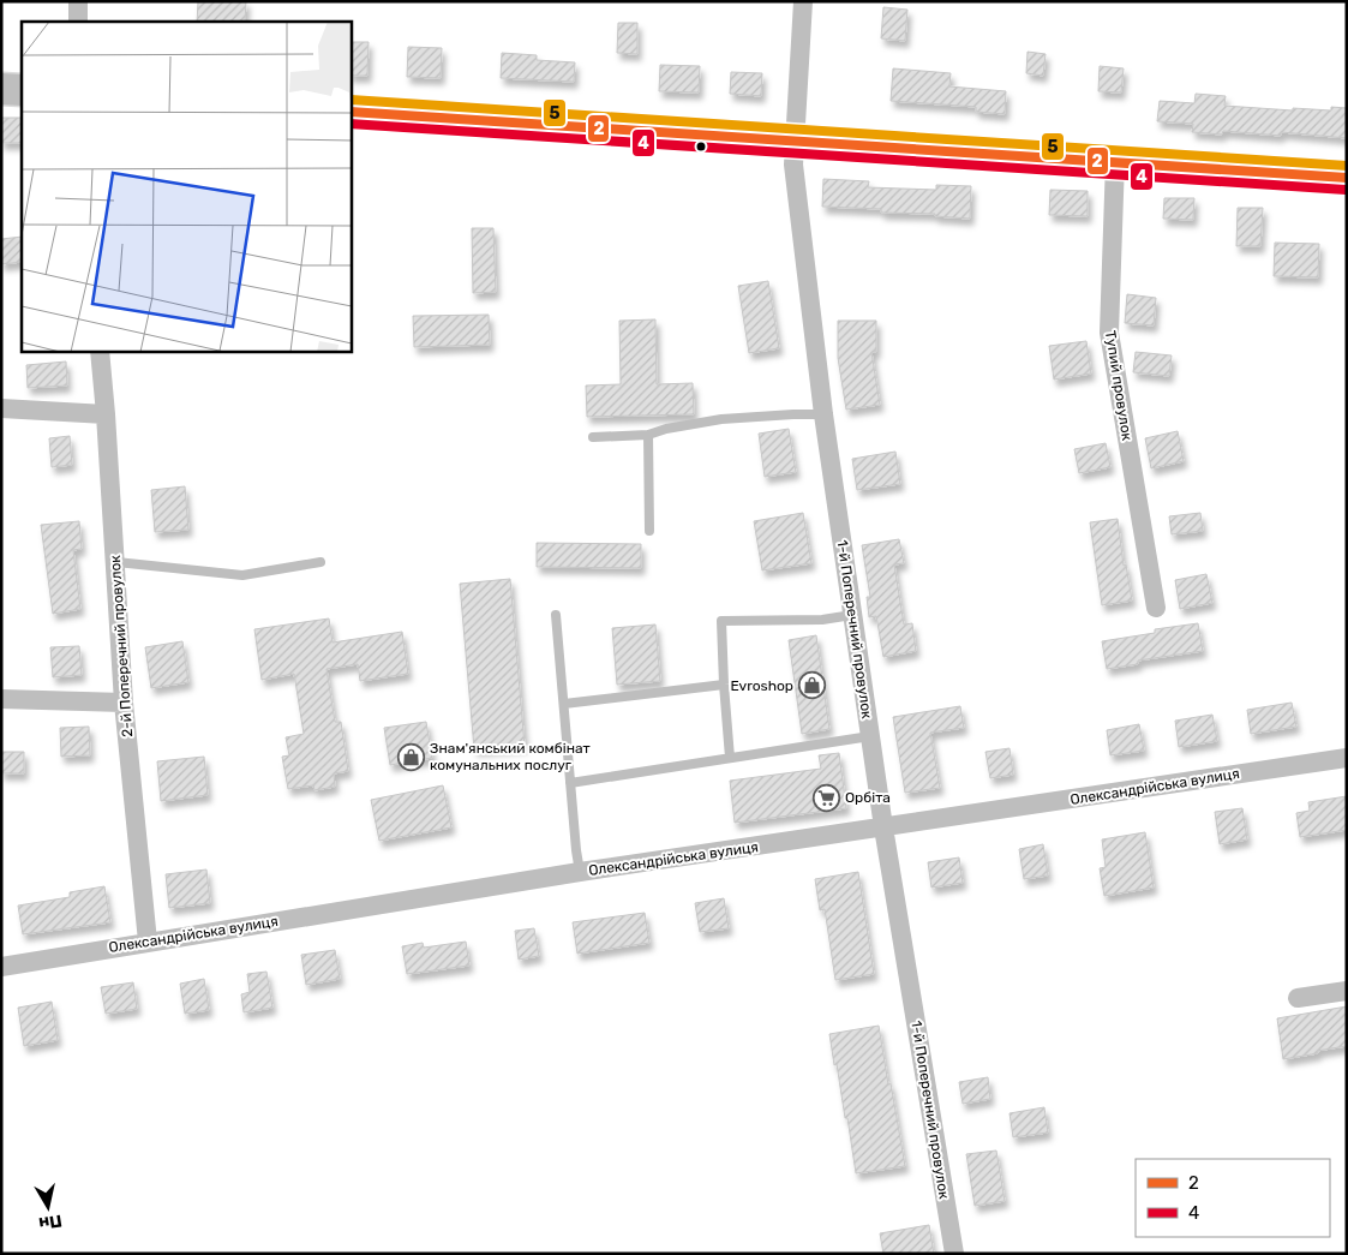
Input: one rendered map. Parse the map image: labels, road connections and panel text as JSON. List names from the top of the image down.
{
  "streets": {
    "street": [
      "Тупий провулок",
      "1-й Поперечний провулок",
      "2-й Поперечний провулок",
      "Олександрійська вулиця"
    ]
  },
  "crossings": [
    ["1-й Поперечний провулок", "Олександрійська вулиця"],
    ["2-й Поперечний провулок", "Олександрійська вулиця"]
  ],
  "places": {
    "shop": ["Evroshop", "Знам'янський комбінат комунальних послуг"],
    "supermarket": ["Орбіта"]
  },
  "lines": ["transit line 5", "transit line 2", "transit line 4"],
  "legend": ["2", "4"],
  "north": "bottom"
}
